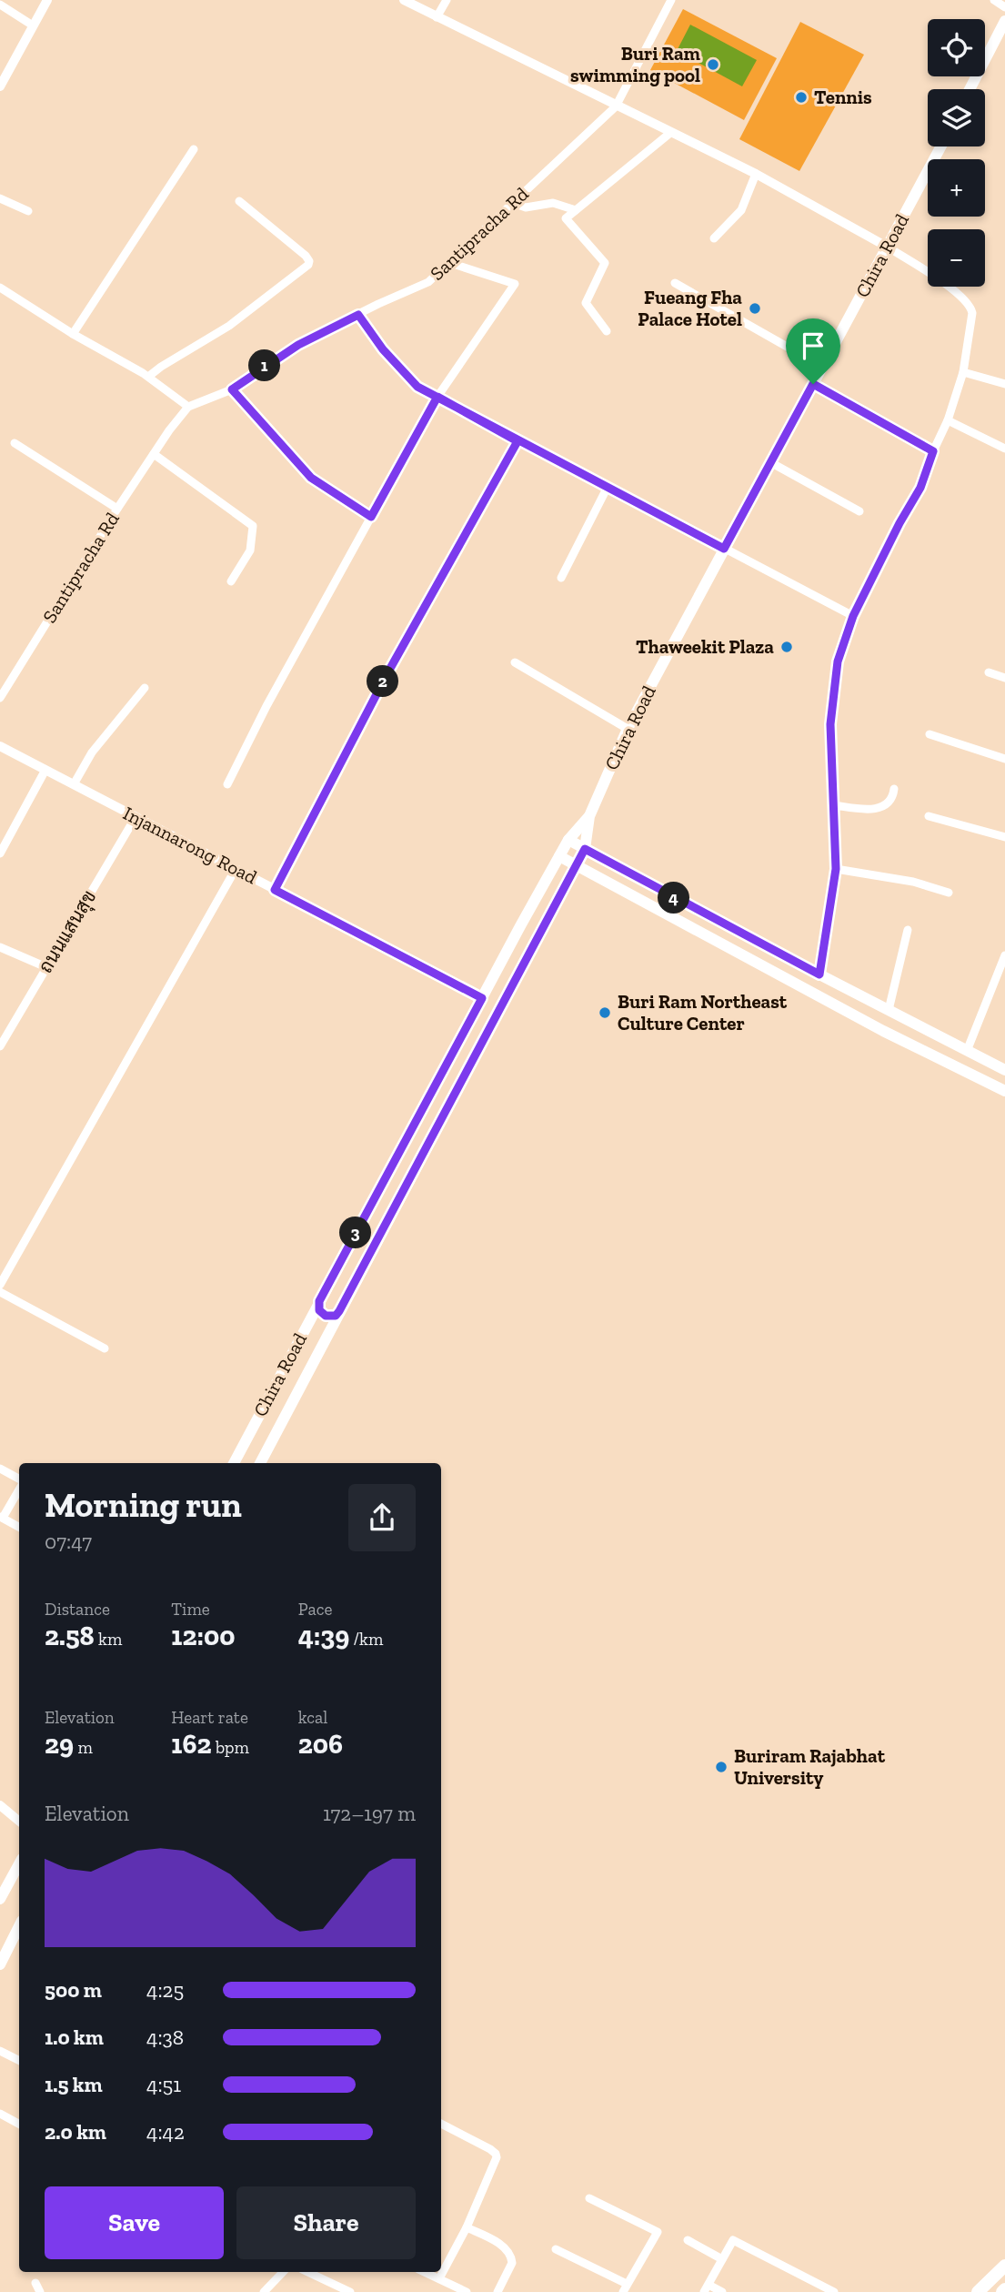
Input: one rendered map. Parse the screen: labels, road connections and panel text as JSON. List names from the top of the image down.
{
  "streets": {
    "main road": ["Chira Road"],
    "street": ["Santipracha Rd", "Injannarong Road", "ถนนแสนสุข"]
  },
  "crossings": [
    ["Chira Road", "Injannarong Road"],
    ["Injannarong Road", "ถนนแสนสุข"]
  ],
  "places": [
    "Buri Ram swimming pool",
    "Tennis",
    "Fueang Fha Palace Hotel",
    "Thaweekit Plaza",
    "Buri Ram Northeast Culture Center",
    "Buriram Rajabhat University"
  ],
  "page": {
    "map_buttons": ["+", "−"],
    "pins": [
      "1",
      "2",
      "4",
      "3"
    ],
    "heading": ["Morning run", "07:47"],
    "stats": [
      ["Distance", "2.58 km"],
      ["Time", "12:00"],
      ["Pace", "4:39 /km"],
      ["Elevation", "29 m"],
      ["Heart rate", "162 bpm"],
      ["kcal", "206"]
    ],
    "chart": ["Elevation", "172–197 m"],
    "list": [
      {
        "name": "500 m",
        "note": "4:25"
      },
      {
        "name": "1.0 km",
        "note": "4:38"
      },
      {
        "name": "1.5 km",
        "note": "4:51"
      },
      {
        "name": "2.0 km",
        "note": "4:42"
      }
    ],
    "buttons": ["Save", "Share"]
  }
}
